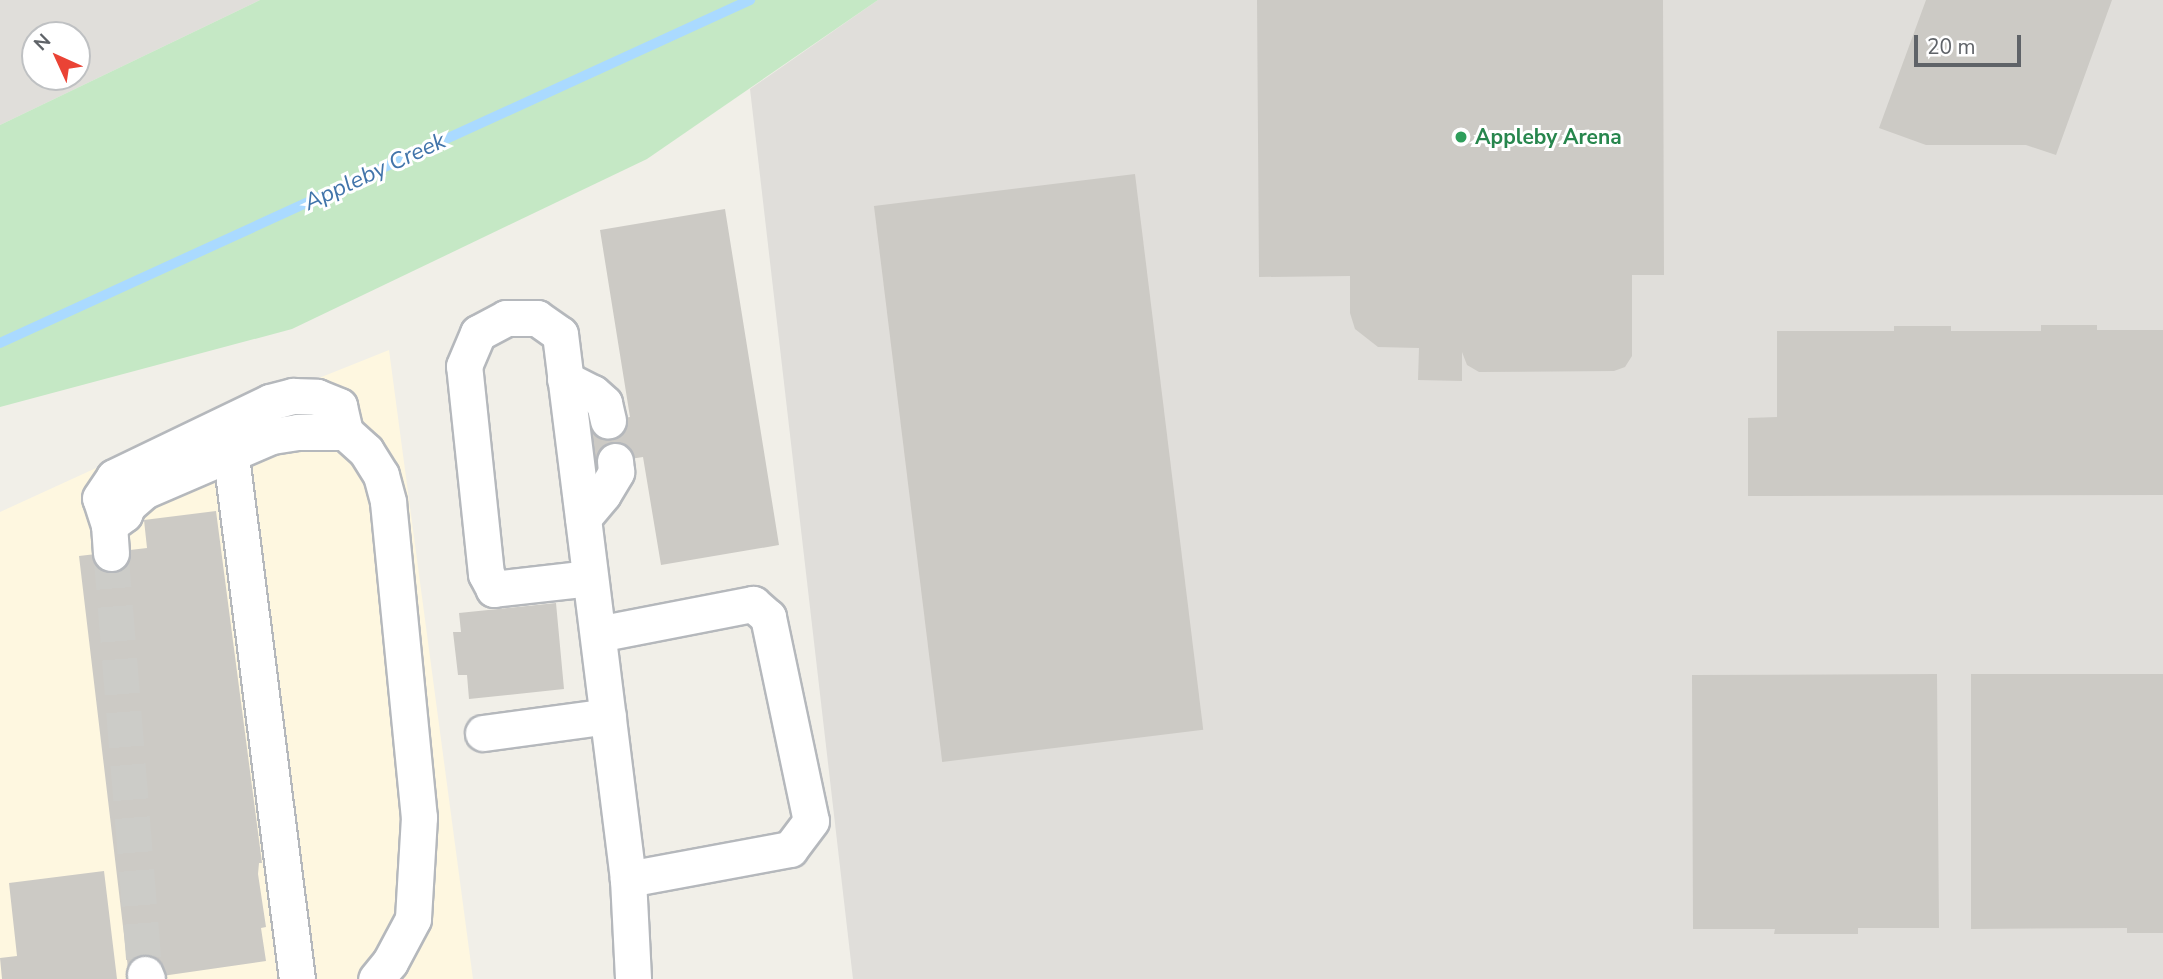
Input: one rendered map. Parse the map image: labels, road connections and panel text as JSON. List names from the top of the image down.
{
  "water": ["Appleby Creek"],
  "places": ["Appleby Arena"],
  "scale_bar": "20 m",
  "north": "top left"
}
